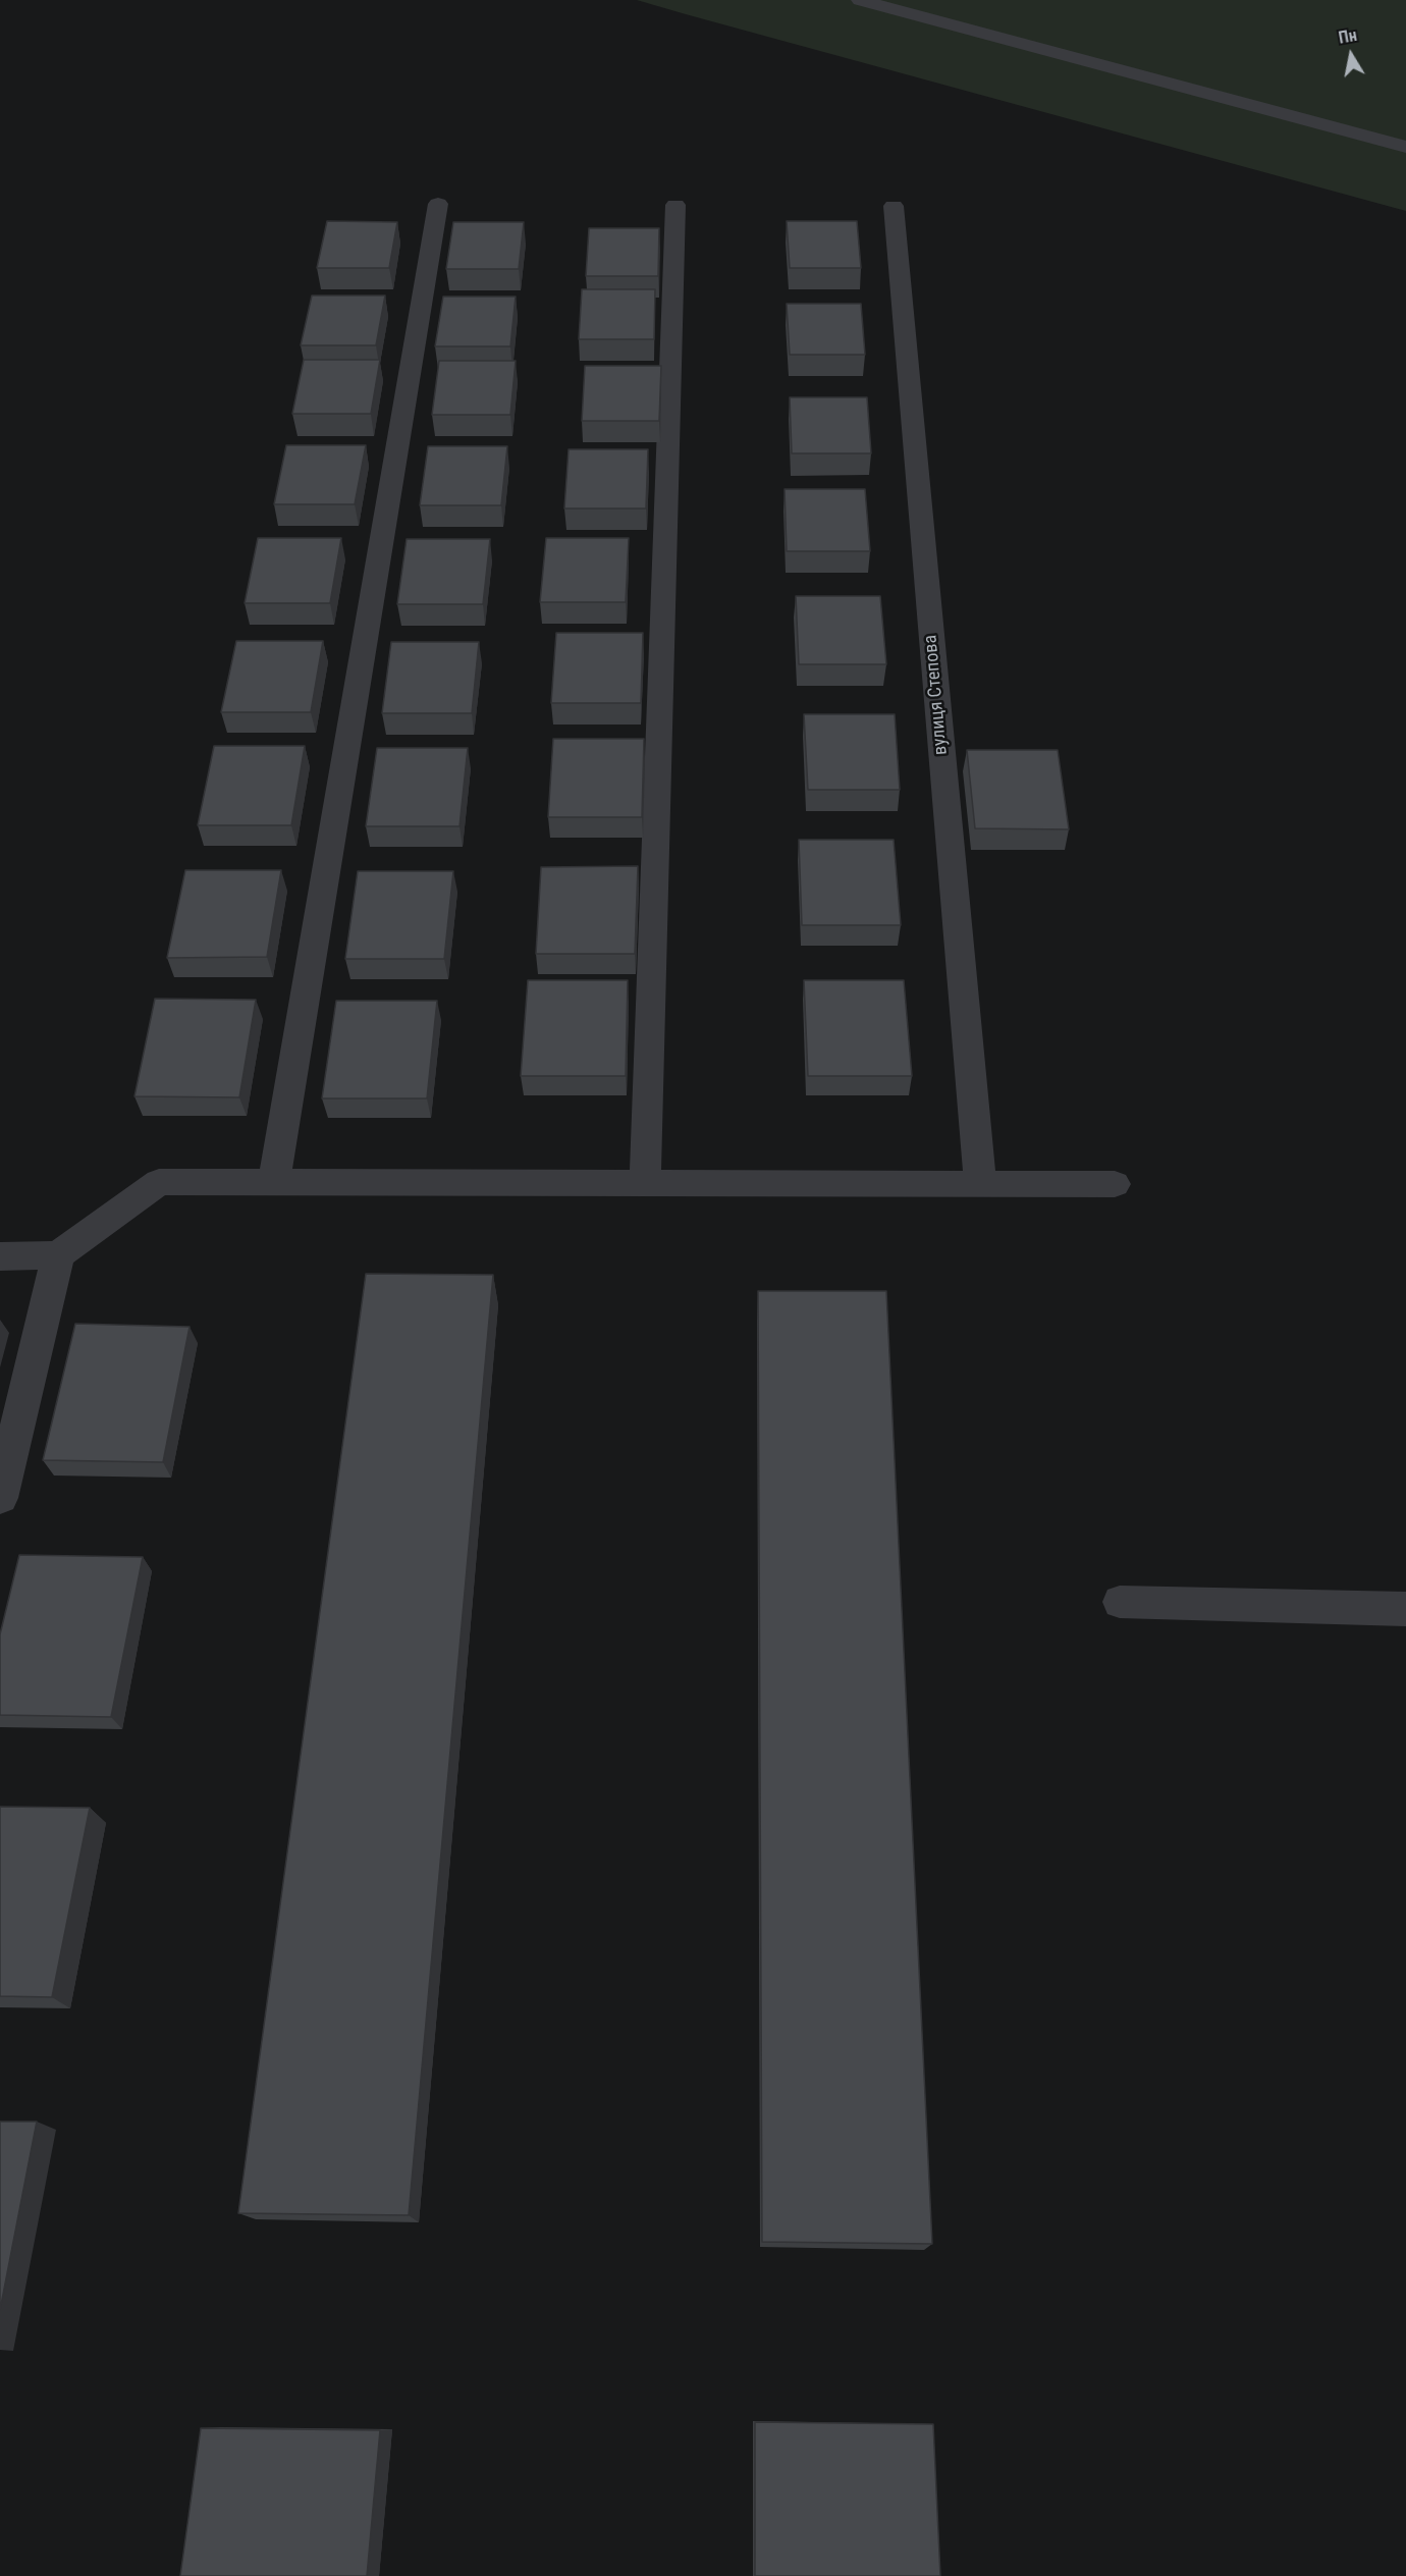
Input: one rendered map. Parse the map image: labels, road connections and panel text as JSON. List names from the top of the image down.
{
  "streets": {
    "street": ["вулиця Степова"]
  },
  "north": "top"
}
